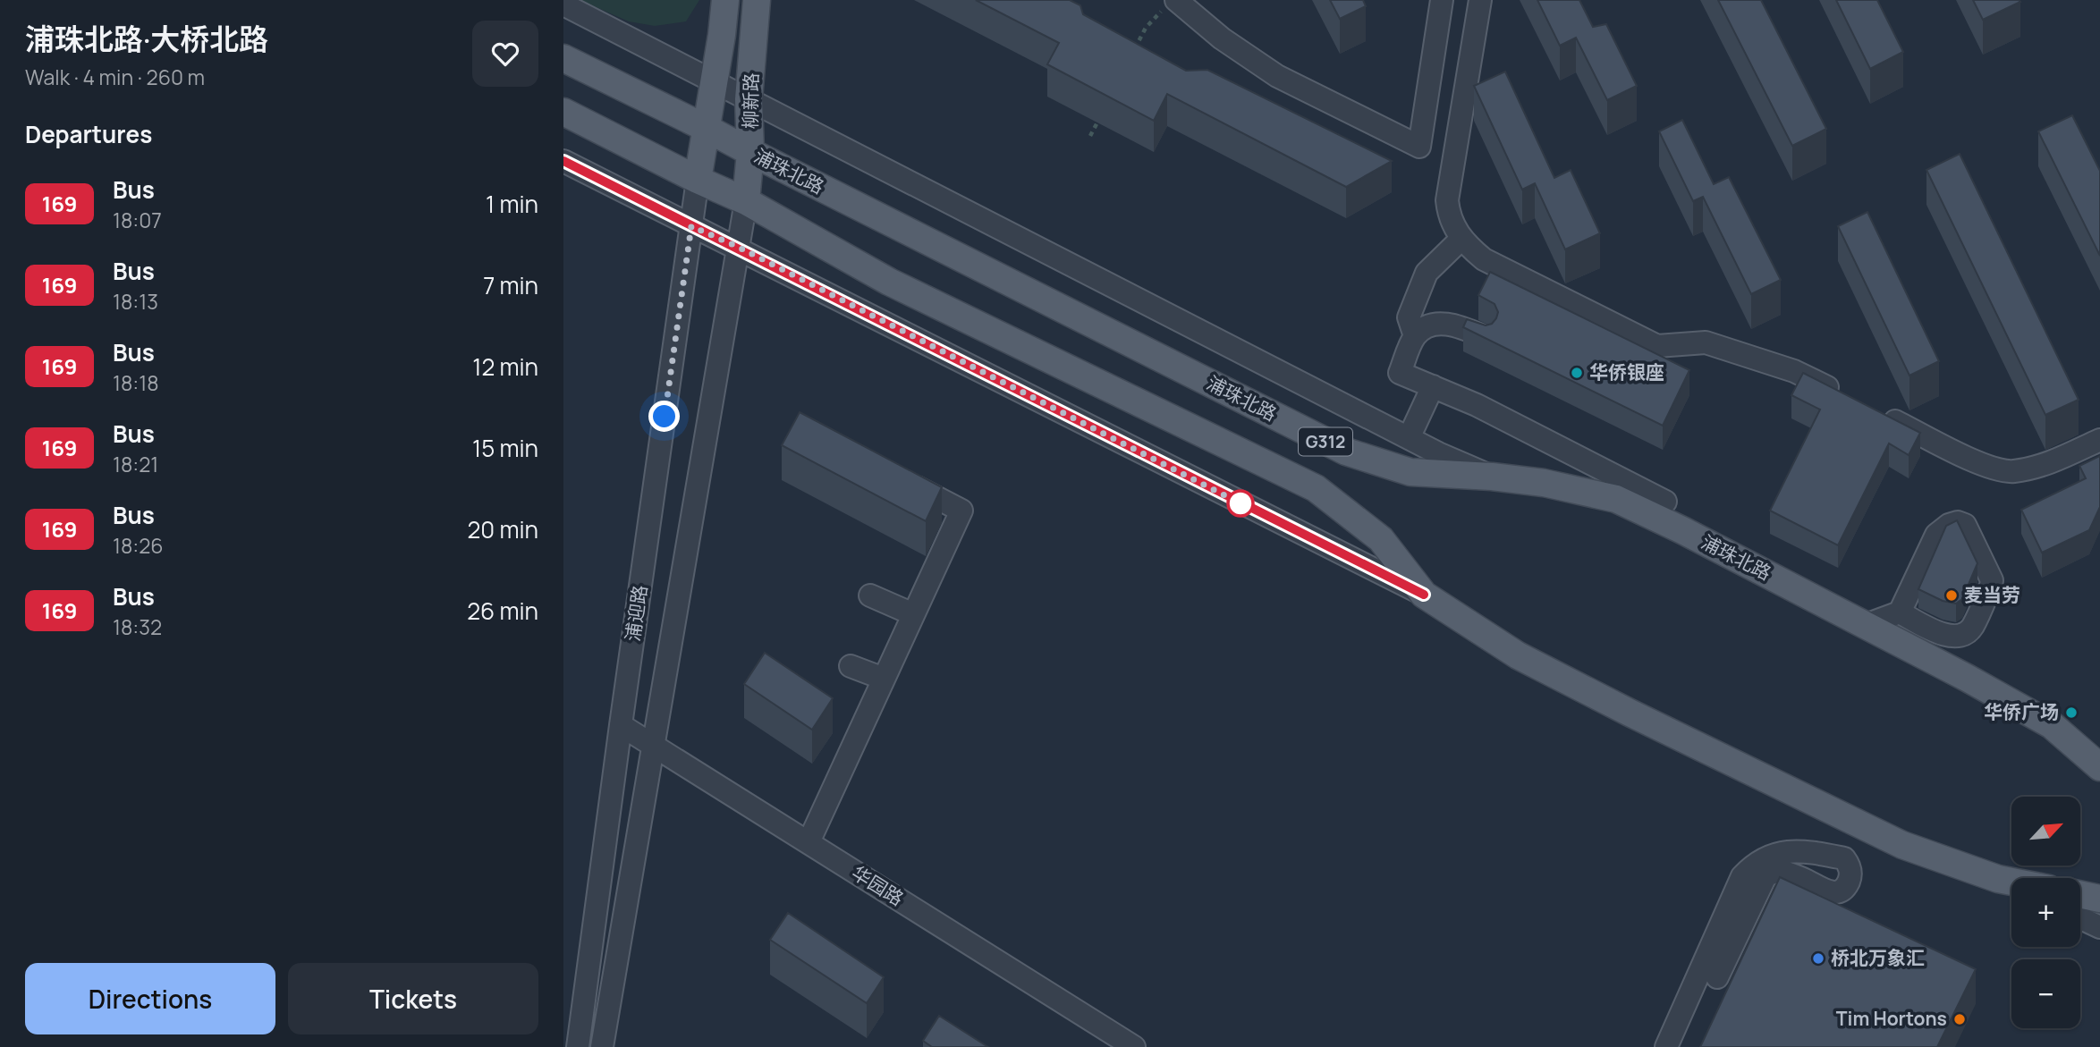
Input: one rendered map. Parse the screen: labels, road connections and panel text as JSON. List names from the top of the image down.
{
  "streets": {
    "main road": ["柳新路", "浦珠北路", "G312"],
    "street": ["浦迎路", "华园路"]
  },
  "crossings": [
    ["柳新路", "浦珠北路"],
    ["柳新路", "G312"],
    ["柳新路", "浦迎路"],
    ["G312", "浦迎路"],
    ["浦迎路", "华园路"]
  ],
  "places": [
    "华侨银座",
    "麦当劳",
    "华侨广场",
    "桥北万象汇",
    "Tim Hortons"
  ],
  "lines": ["bus line 169"],
  "north": "top right",
  "page": {
    "heading": [
      ["浦珠北路·大桥北路", "Walk · 4 min · 260 m"],
      "Departures"
    ],
    "list": [
      {
        "mark": "169",
        "name": "Bus",
        "note": "18:07",
        "value": "1 min"
      },
      {
        "mark": "169",
        "name": "Bus",
        "note": "18:13",
        "value": "7 min"
      },
      {
        "mark": "169",
        "name": "Bus",
        "note": "18:18",
        "value": "12 min"
      },
      {
        "mark": "169",
        "name": "Bus",
        "note": "18:21",
        "value": "15 min"
      },
      {
        "mark": "169",
        "name": "Bus",
        "note": "18:26",
        "value": "20 min"
      },
      {
        "mark": "169",
        "name": "Bus",
        "note": "18:32",
        "value": "26 min"
      }
    ],
    "map_buttons": ["+", "−"],
    "buttons": ["Directions", "Tickets"]
  }
}
